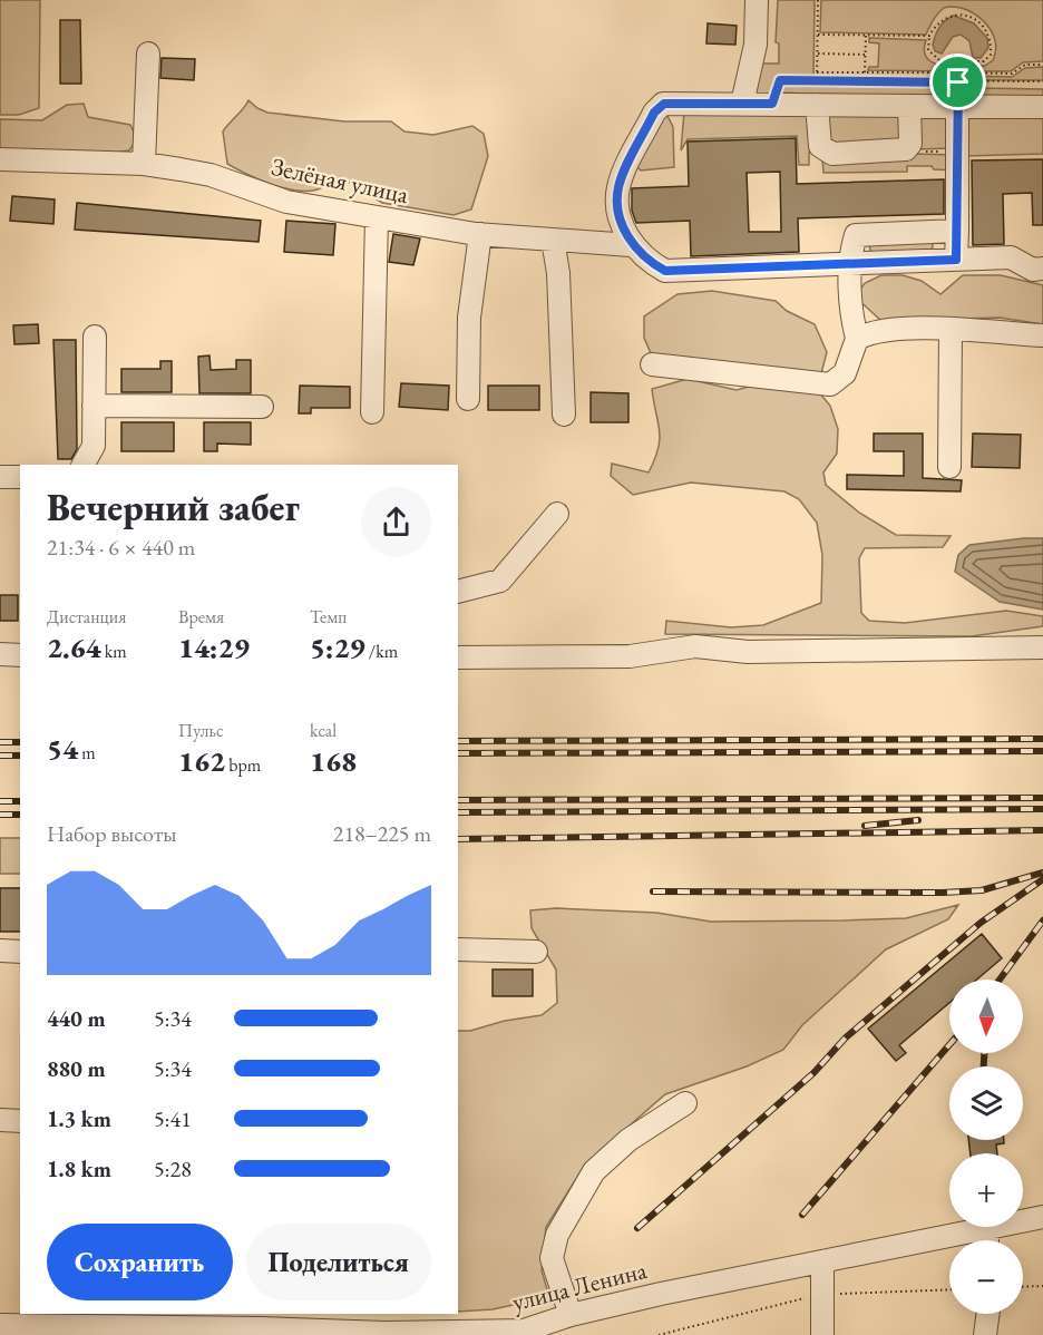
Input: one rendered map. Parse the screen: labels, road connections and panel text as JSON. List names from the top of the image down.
{
  "streets": {
    "street": ["Зелёная улица", "улица Ленина"]
  },
  "north": "bottom",
  "page": {
    "heading": ["Вечерний забег", "21:34 · 6 × 440 m"],
    "stats": [
      ["Дистанция", "2.64 km"],
      ["Время", "14:29"],
      ["Темп", "5:29 /km"],
      ["54 m"],
      ["Пульс", "162 bpm"],
      ["kcal", "168"]
    ],
    "chart": ["Набор высоты", "218–225 m"],
    "map_buttons": ["+", "−"],
    "list": [
      {
        "name": "440 m",
        "note": "5:34"
      },
      {
        "name": "880 m",
        "note": "5:34"
      },
      {
        "name": "1.3 km",
        "note": "5:41"
      },
      {
        "name": "1.8 km",
        "note": "5:28"
      }
    ],
    "buttons": ["Сохранить", "Поделиться"]
  }
}
